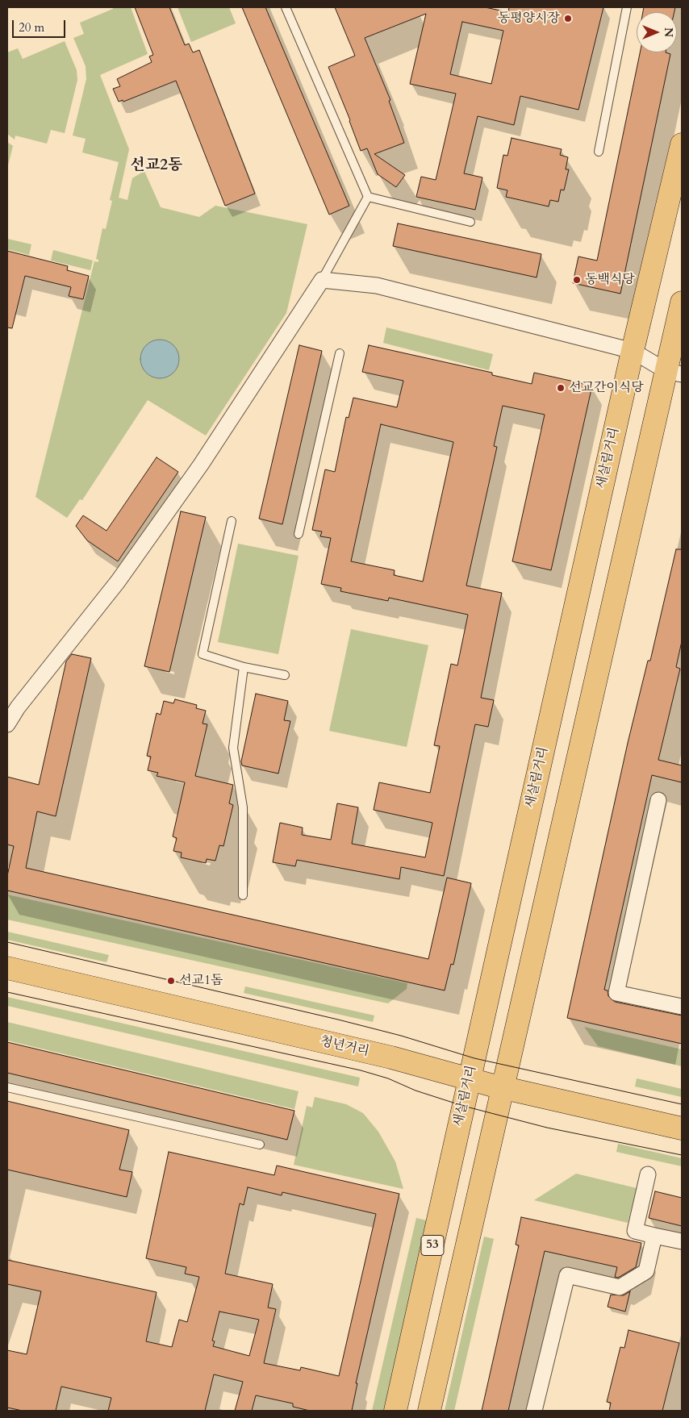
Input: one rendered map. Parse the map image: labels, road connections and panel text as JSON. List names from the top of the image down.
{
  "streets": {
    "main road": ["새살림거리", "청년거리", "53"]
  },
  "crossings": [
    ["새살림거리", "청년거리"]
  ],
  "districts": ["선교2동"],
  "places": [
    "동평양시장",
    "동백식당",
    "선교간이식당",
    "선교1돔"
  ],
  "scale_bar": "20 m",
  "north": "right"
}
